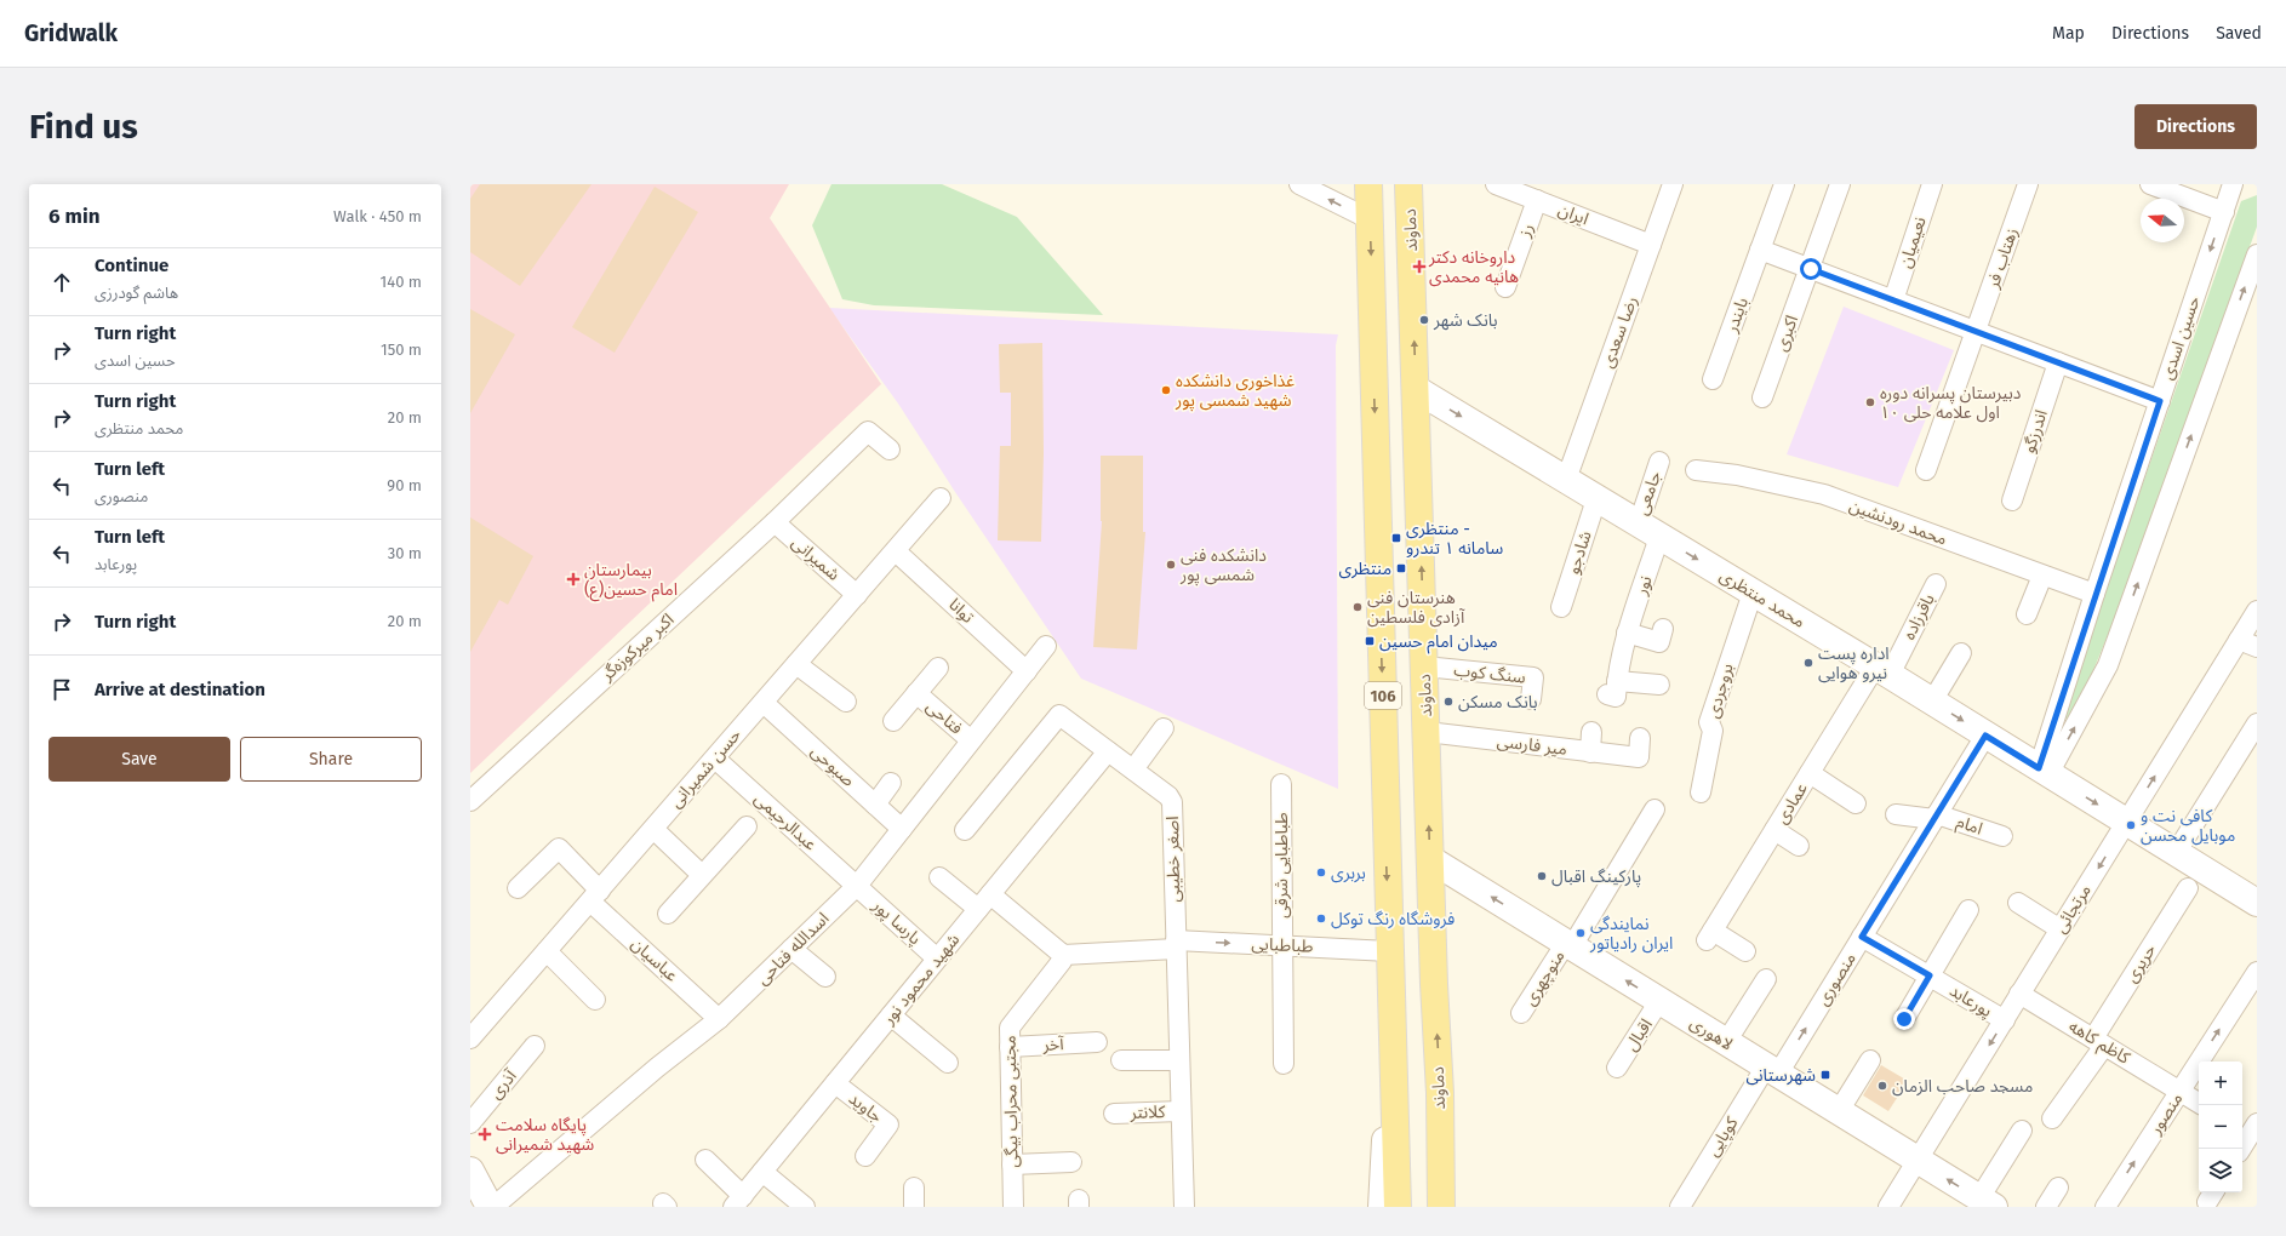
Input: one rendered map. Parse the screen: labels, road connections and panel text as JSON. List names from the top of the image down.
{
  "streets": {
    "main road": [
      "دماوند",
      "محمد منتظری",
      "106",
      "لاهوری"
    ],
    "street": [
      "ایران",
      "رز",
      "نعیمیان",
      "زهتاب فر",
      "بایندر",
      "رضا سعدی",
      "اکبری",
      "حسین اسدی",
      "اندرزگو",
      "جامعی",
      "محمد رودنشین",
      "شادجو",
      "شمیرانی",
      "نور",
      "توانا",
      "باقرزاده",
      "اکبر میرکوزه‌گر",
      "سنگ کوب",
      "بروجردی",
      "فتاحی",
      "میر فارسی",
      "صبوحی",
      "حسن شمیرانی",
      "عمادی",
      "عبدالرحیمی",
      "امام",
      "اصغر خطیبی",
      "طباطبایی شرقی",
      "مرتجائی",
      "پارسا پور",
      "طباطبایی",
      "اسدالله فتاحی",
      "عباسیان",
      "حریری",
      "منوچهری",
      "شهید محمود نور",
      "منصوری",
      "پورعابد",
      "اقبال",
      "کاظم کاهه",
      "آخر",
      "آذری",
      "مجتبی محراب بیگی",
      "جاوید",
      "کلانتر",
      "منصور",
      "کوپایی"
    ]
  },
  "crossings": [
    ["ایران", "رز"],
    ["ایران", "رضا سعدی"],
    ["دماوند", "محمد منتظری"],
    ["دماوند", "سنگ کوب"],
    ["دماوند", "میر فارسی"],
    ["دماوند", "لاهوری"],
    ["رضا سعدی", "محمد منتظری"],
    ["حسین اسدی", "محمد رودنشین"],
    ["حسین اسدی", "محمد منتظری"],
    ["جامعی", "نور"],
    ["جامعی", "محمد منتظری"],
    ["شادجو", "محمد منتظری"],
    ["شمیرانی", "اکبر میرکوزه‌گر"],
    ["شمیرانی", "حسن شمیرانی"],
    ["نور", "محمد منتظری"],
    ["محمد منتظری", "باقرزاده"],
    ["محمد منتظری", "بروجردی"],
    ["محمد منتظری", "عمادی"],
    ["محمد منتظری", "مرتجائی"],
    ["محمد منتظری", "منصوری"],
    ["توانا", "حسن شمیرانی"],
    ["توانا", "اسدالله فتاحی"],
    ["باقرزاده", "عمادی"],
    ["106", "طباطبایی"],
    ["فتاحی", "اسدالله فتاحی"],
    ["صبوحی", "حسن شمیرانی"],
    ["صبوحی", "اسدالله فتاحی"],
    ["حسن شمیرانی", "عبدالرحیمی"],
    ["حسن شمیرانی", "عباسیان"],
    ["عبدالرحیمی", "پارسا پور"],
    ["عبدالرحیمی", "اسدالله فتاحی"],
    ["امام", "منصوری"],
    ["اصغر خطیبی", "طباطبایی"],
    ["اصغر خطیبی", "شهید محمود نور"],
    ["اصغر خطیبی", "کلانتر"],
    ["طباطبایی شرقی", "طباطبایی"],
    ["مرتجائی", "پورعابد"],
    ["مرتجائی", "لاهوری"],
    ["مرتجائی", "کاظم کاهه"],
    ["پارسا پور", "اسدالله فتاحی"],
    ["پارسا پور", "شهید محمود نور"],
    ["طباطبایی", "مجتبی محراب بیگی"],
    ["اسدالله فتاحی", "عباسیان"],
    ["حریری", "کاظم کاهه"],
    ["منوچهری", "لاهوری"],
    ["شهید محمود نور", "جاوید"],
    ["منصوری", "پورعابد"],
    ["منصوری", "لاهوری"],
    ["منصوری", "کوپایی"],
    ["لاهوری", "اقبال"],
    ["لاهوری", "کوپایی"],
    ["کاظم کاهه", "منصور"],
    ["آخر", "مجتبی محراب بیگی"]
  ],
  "one_way": ["محمد منتظری", "لاهوری", "منصور"],
  "places": {
    "health": ["داروخانه دکتر هانیه محمدی", "بیمارستان امام حسین(ع)", "پایگاه سلامت شهید شمیرانی"],
    "other": [
      "بانک شهر",
      "غذاخوری دانشکده شهید شمسی پور",
      "دبیرستان پسرانه دوره اول علامه حلی ۱۰",
      "دانشکده فنی شمسی پور",
      "هنرستان فنی آزادی فلسطین",
      "اداره پست نیرو هوایی",
      "بانک مسکن",
      "کافی نت و موبایل محسن",
      "بربری",
      "پارکینگ اقبال",
      "فروشگاه رنگ توکل",
      "نمایندگی ایران رادیاتور",
      "مسجد صاحب الزمان"
    ],
    "transit": [
      "منتظری - سامانه ۱ تندرو",
      "منتظری",
      "میدان امام حسین",
      "شهرستانی"
    ]
  },
  "north": "left",
  "page": {
    "header": "Gridwalk",
    "nav": ["Map", "Directions", "Saved"],
    "buttons": [
      "Directions",
      ["Save", "Share"]
    ],
    "title": "Find us",
    "heading": ["6 min", "Walk · 450 m"],
    "list": [
      ["Continue", "هاشم گودرزی", "140 m"],
      ["Turn right", "حسین اسدی", "150 m"],
      ["Turn right", "محمد منتظری", "20 m"],
      ["Turn left", "منصوری", "90 m"],
      ["Turn left", "پورعابد", "30 m"],
      ["Turn right", "20 m"],
      "Arrive at destination"
    ],
    "map_buttons": ["+", "−"]
  }
}
